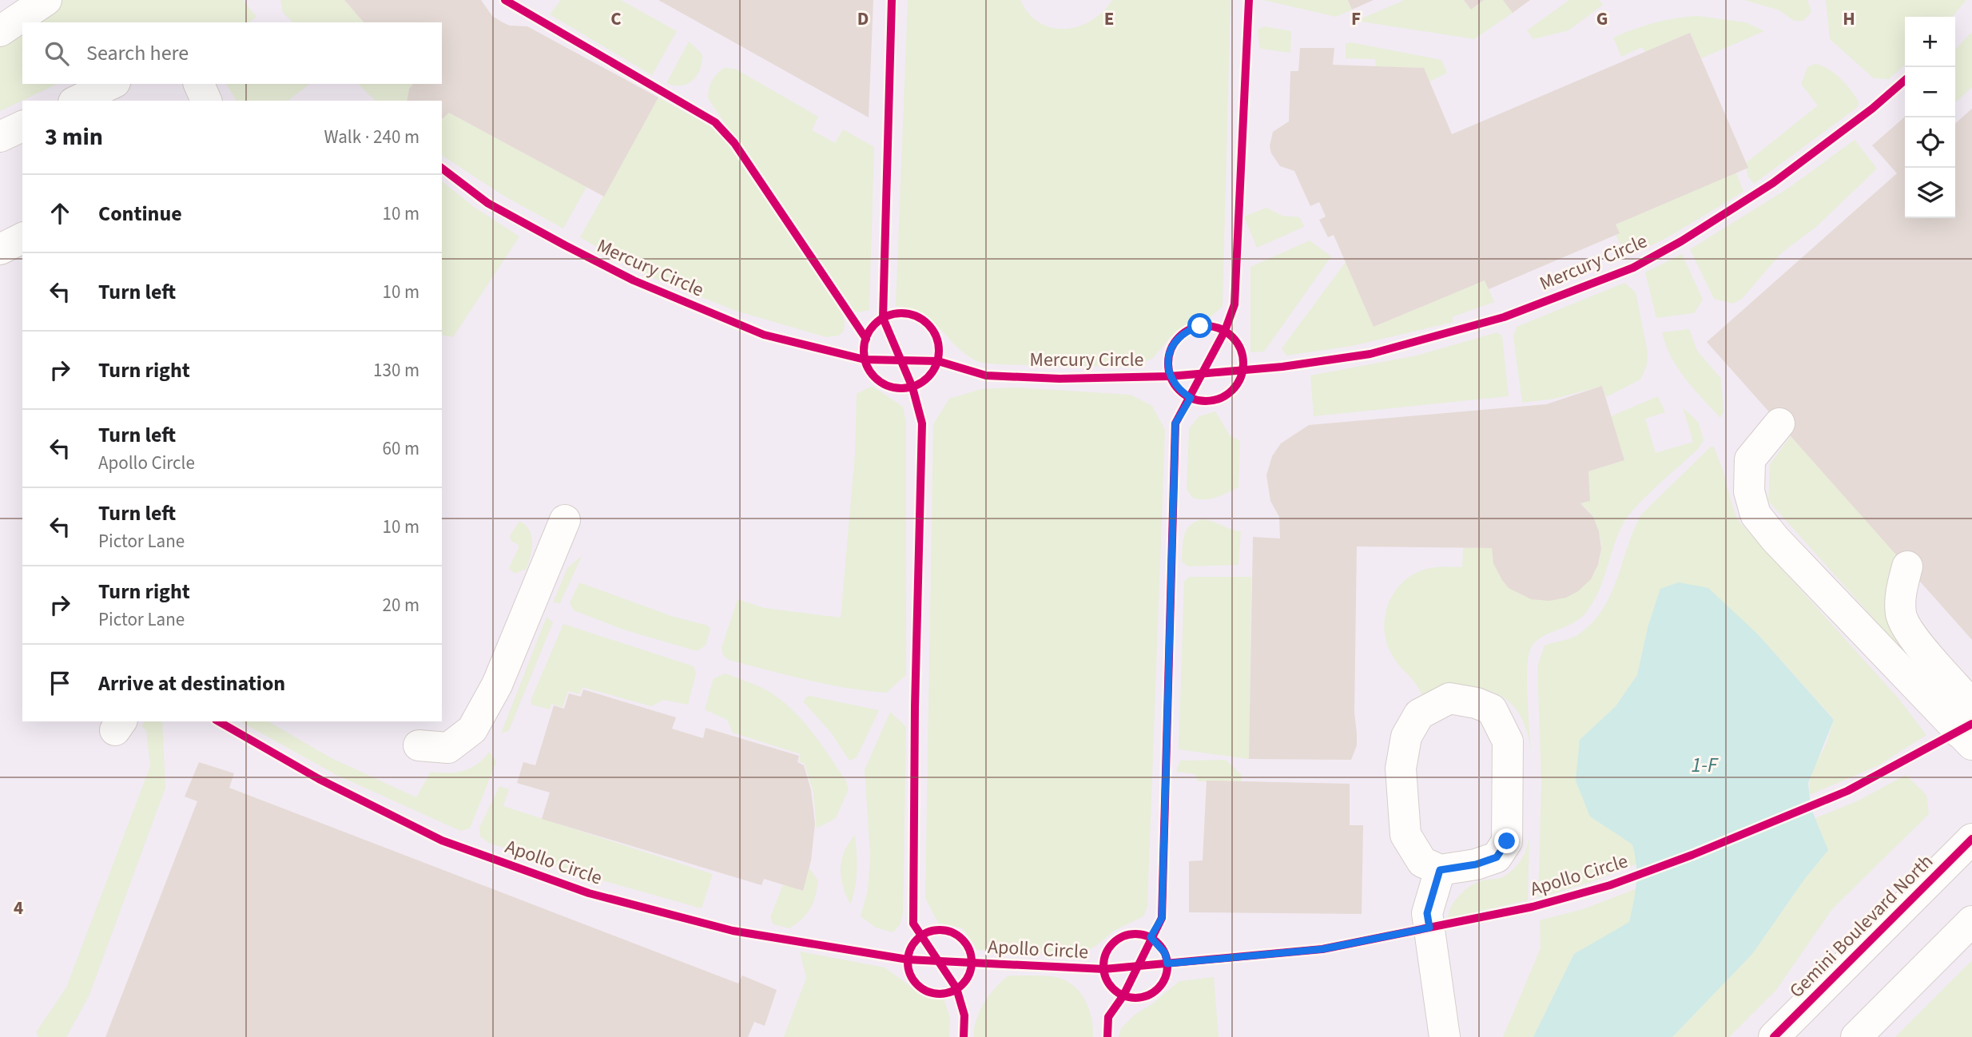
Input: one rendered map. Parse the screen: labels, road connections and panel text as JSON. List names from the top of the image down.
{
  "streets": {
    "street": ["Gemini Boulevard North"],
    "cycle path": ["Mercury Circle", "Apollo Circle"]
  },
  "water": ["1-F"],
  "page": {
    "map_buttons": ["+", "−"],
    "search": "Search here",
    "heading": ["3 min", "Walk · 240 m"],
    "list": [
      ["Continue", "10 m"],
      ["Turn left", "10 m"],
      ["Turn right", "130 m"],
      ["Turn left", "Apollo Circle", "60 m"],
      ["Turn left", "Pictor Lane", "10 m"],
      ["Turn right", "Pictor Lane", "20 m"],
      "Arrive at destination"
    ]
  },
  "grid": {
    "columns": [
      "C",
      "D",
      "E",
      "F",
      "G",
      "H"
    ],
    "rows": ["4"]
  }
}
